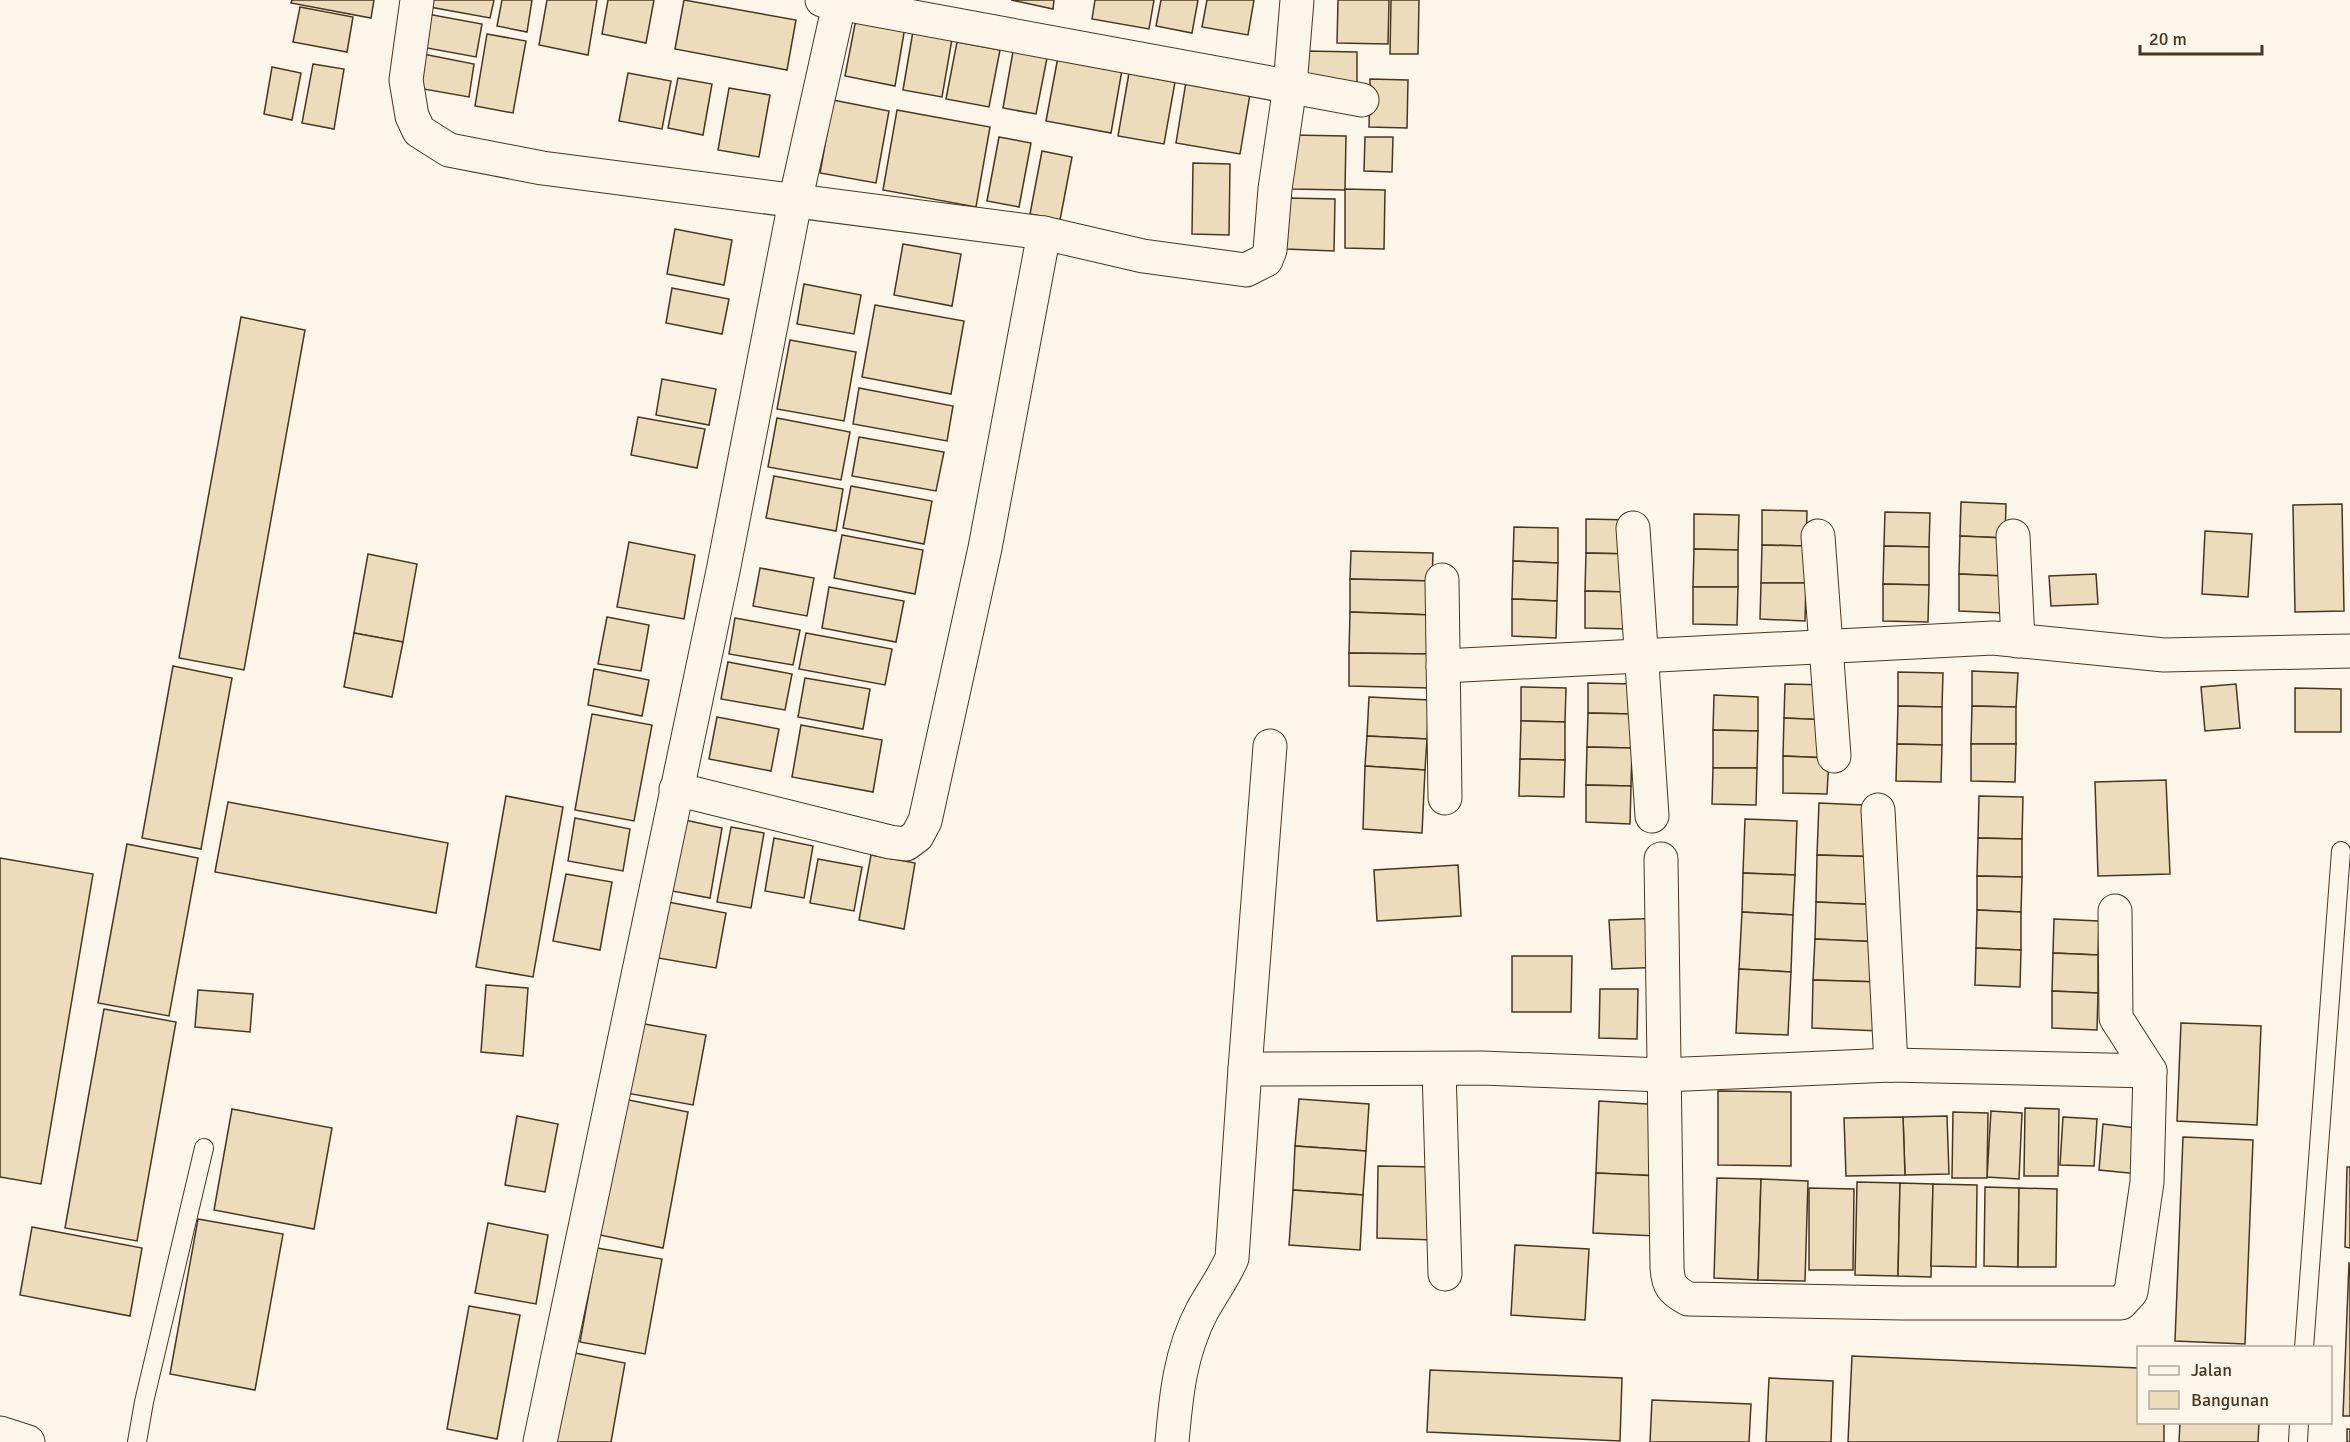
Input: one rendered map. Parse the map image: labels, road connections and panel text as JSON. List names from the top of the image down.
{
  "legend": ["Jalan", "Bangunan"],
  "scale_bar": "20 m"
}
